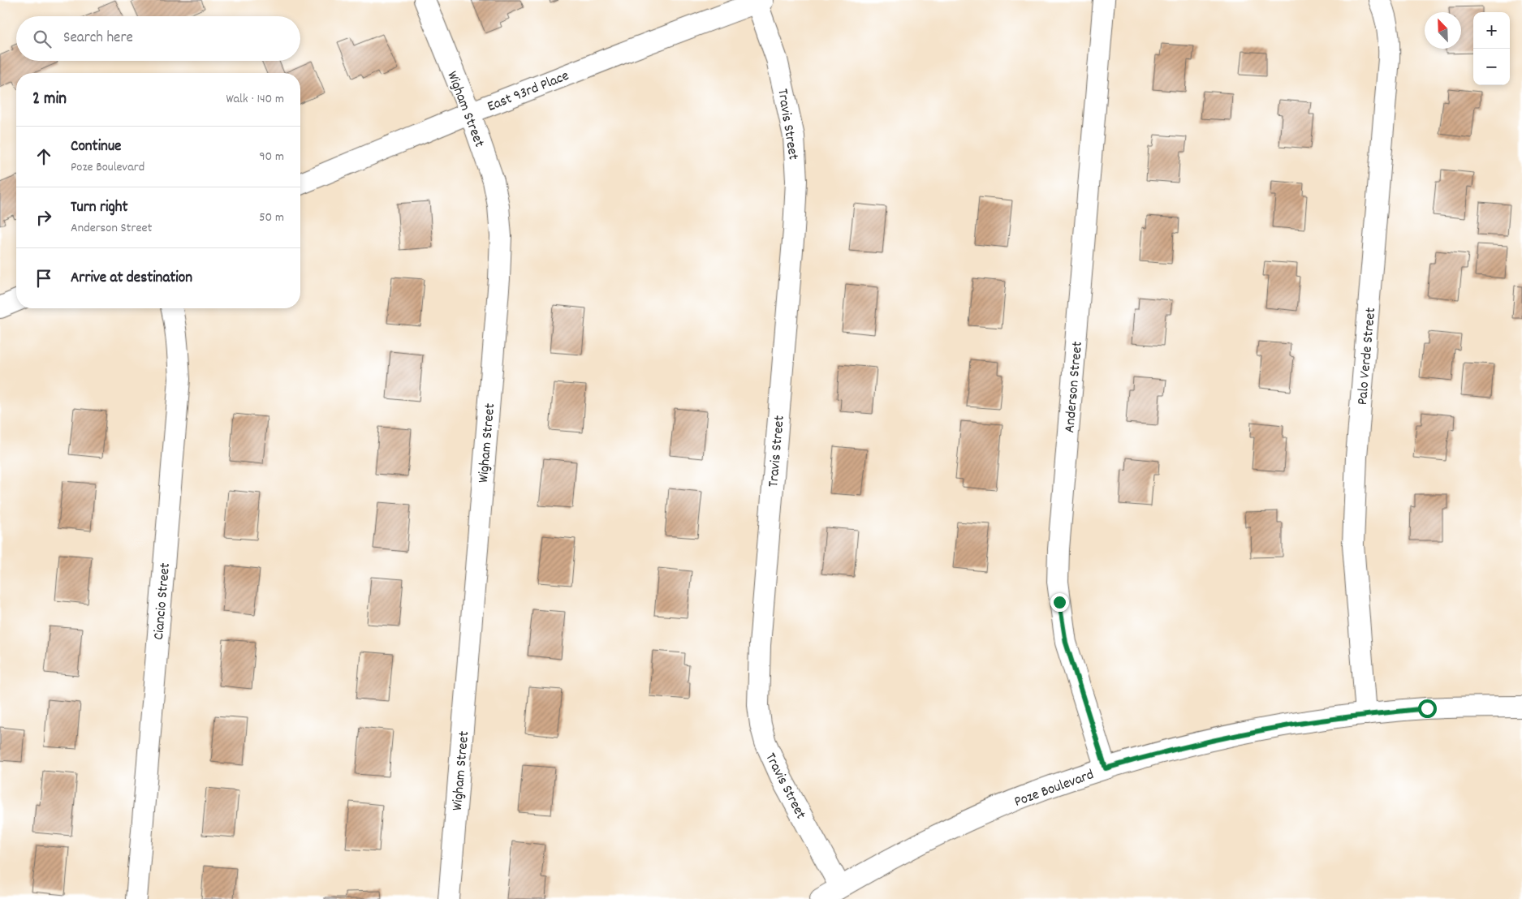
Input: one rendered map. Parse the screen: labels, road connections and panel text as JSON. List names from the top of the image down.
{
  "streets": {
    "street": [
      "East 93rd Place",
      "Wigham Street",
      "Travis Street",
      "Palo Verde Street",
      "Anderson Street",
      "Ciancio Street",
      "Poze Boulevard"
    ]
  },
  "crossings": [
    ["East 93rd Place", "Wigham Street"],
    ["East 93rd Place", "Travis Street"],
    ["Travis Street", "Poze Boulevard"],
    ["Palo Verde Street", "Poze Boulevard"],
    ["Anderson Street", "Poze Boulevard"]
  ],
  "north": "top left",
  "page": {
    "map_buttons": ["+", "−"],
    "search": "Search here",
    "heading": ["2 min", "Walk · 140 m"],
    "list": [
      ["Continue", "Poze Boulevard", "90 m"],
      ["Turn right", "Anderson Street", "50 m"],
      "Arrive at destination"
    ]
  }
}
